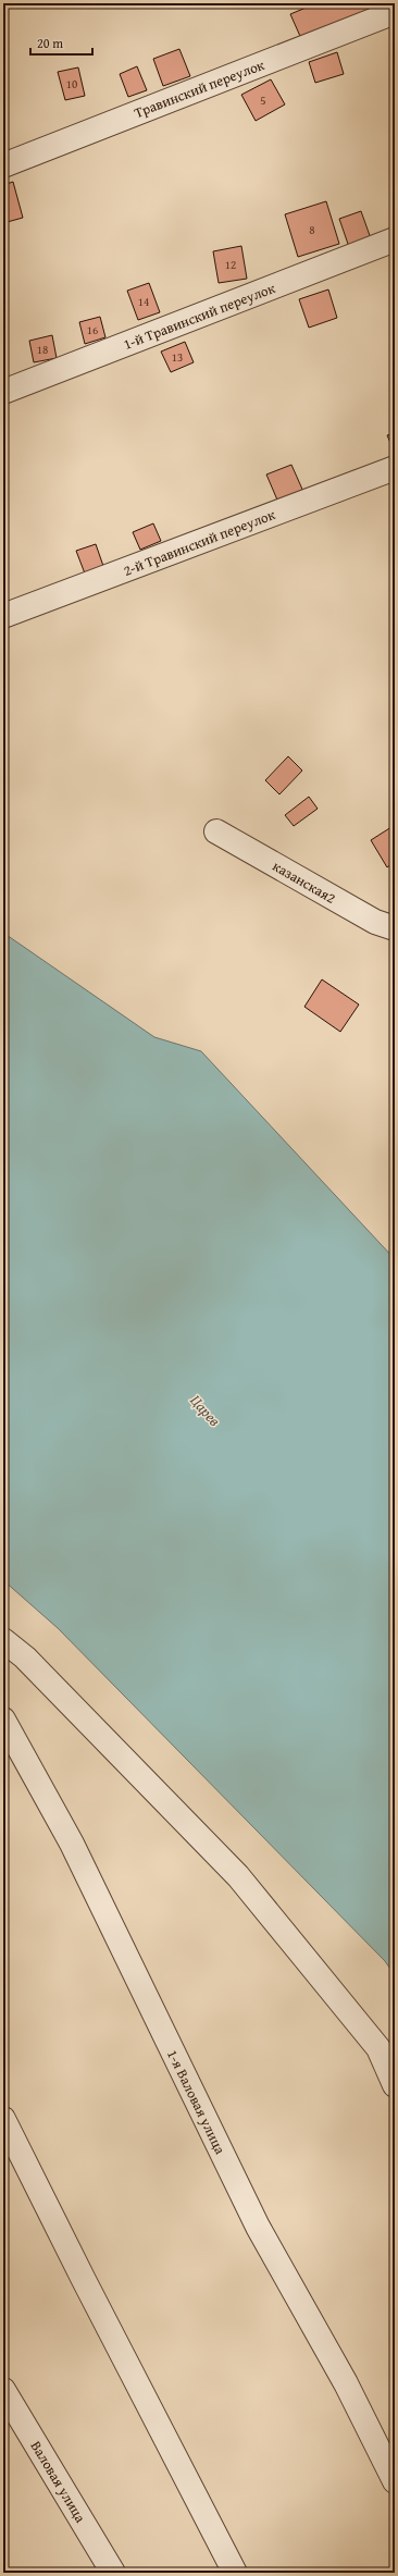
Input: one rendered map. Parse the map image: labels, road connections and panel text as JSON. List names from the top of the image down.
{
  "streets": {
    "street": [
      "Травинский переулок",
      "1-й Травинский переулок",
      "2-й Травинский переулок",
      "казанская2",
      "1-я Валовая улица",
      "Валовая улица"
    ]
  },
  "water": ["Царев"],
  "house_numbers": [
    "10",
    "5",
    "8",
    "12",
    "14",
    "16",
    "18",
    "13"
  ],
  "scale_bar": "20 m"
}
